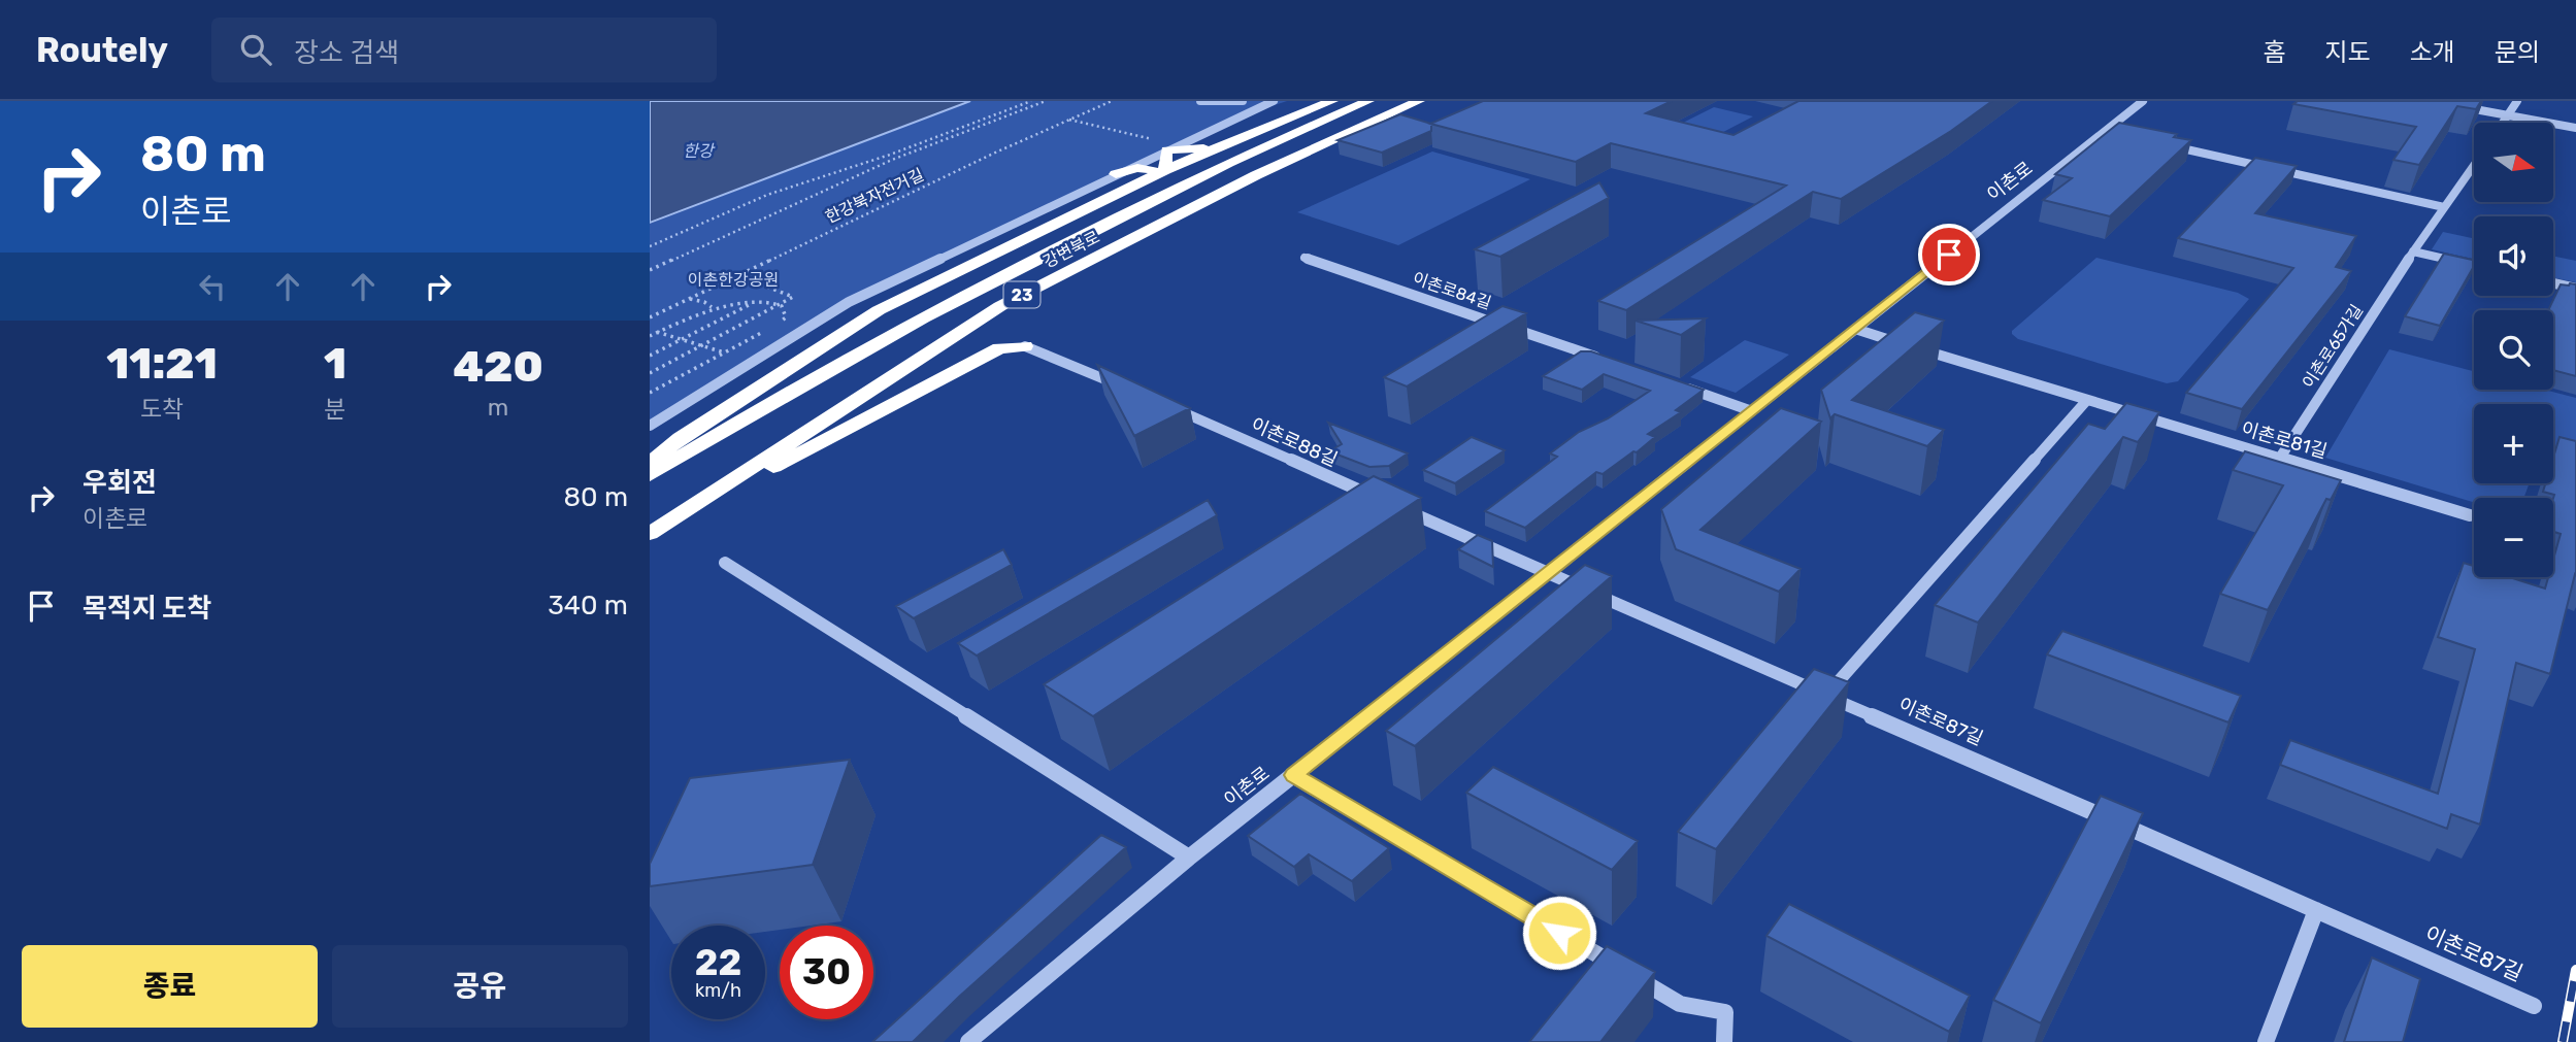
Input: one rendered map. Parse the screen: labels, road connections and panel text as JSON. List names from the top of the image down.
{
  "streets": {
    "highway": ["강변북로", "23"],
    "street": [
      "이촌로",
      "이촌로84길",
      "이촌로65가길",
      "이촌로81길",
      "이촌로88길",
      "이촌로87길"
    ],
    "path": ["한강북자전거길"]
  },
  "crossings": [
    ["이촌로", "이촌로81길"],
    ["이촌로", "이촌로87길"],
    ["이촌로65가길", "이촌로81길"]
  ],
  "water": ["한강"],
  "parks": ["이촌한강공원"],
  "north": "right",
  "page": {
    "header": "Routely",
    "search": "장소 검색",
    "nav": [
      "홈",
      "지도",
      "소개",
      "문의"
    ],
    "turn": ["80 m", "이촌로"],
    "map_buttons": ["+", "−"],
    "eta": [
      "11:21",
      "도착",
      "1",
      "분",
      "420",
      "m"
    ],
    "list": [
      {
        "name": "우회전",
        "note": "이촌로",
        "value": "80 m"
      },
      {
        "name": "목적지 도착",
        "value": "340 m"
      }
    ],
    "speed": "22 km/h",
    "limit": "30",
    "buttons": ["종료", "공유"]
  }
}
